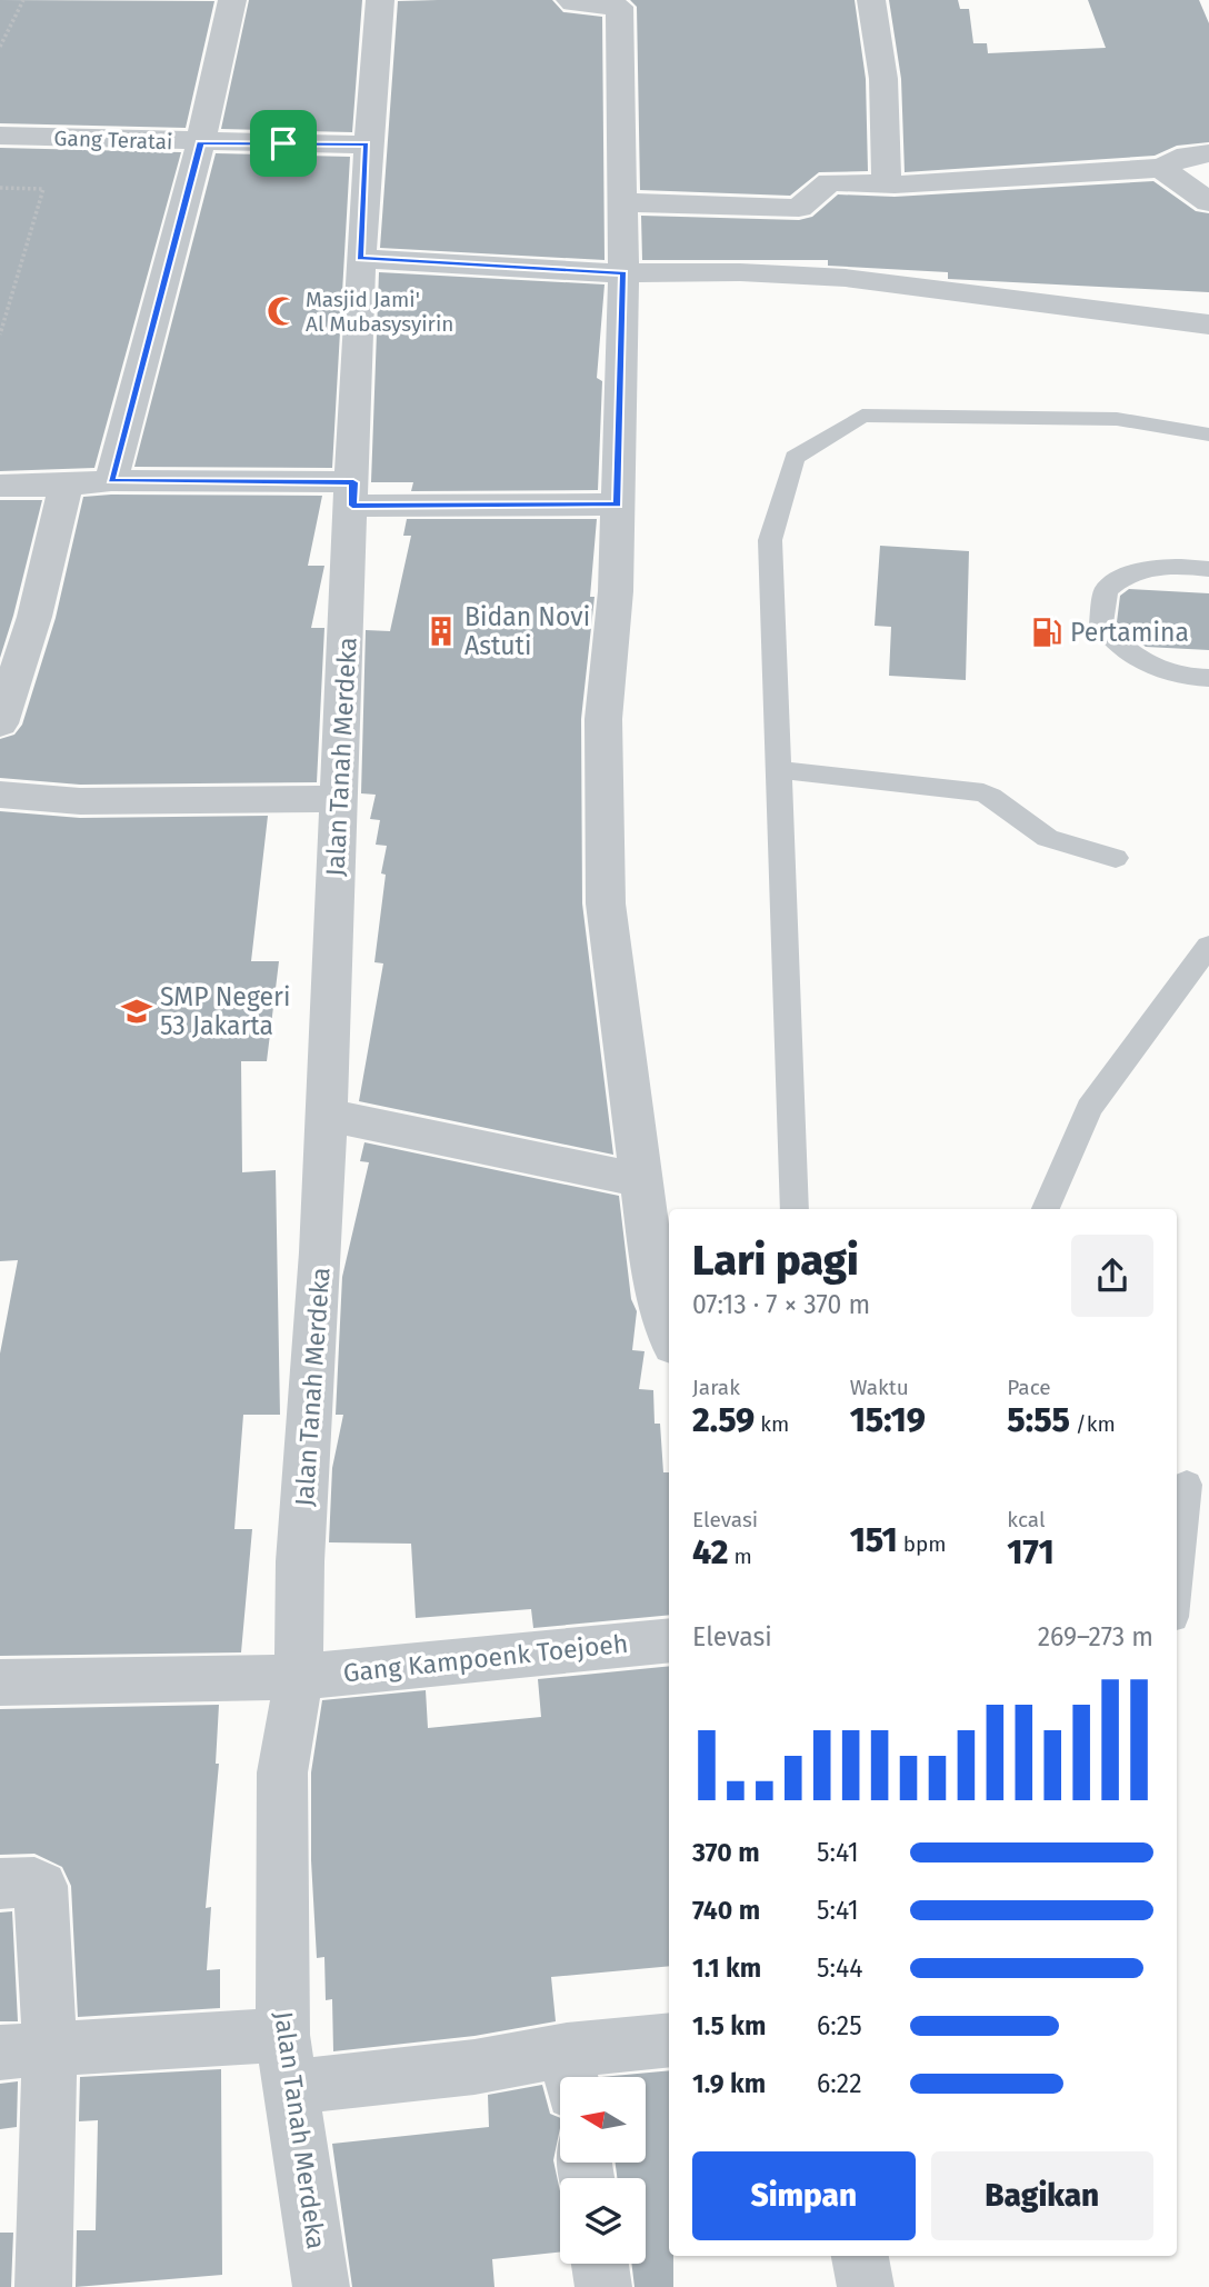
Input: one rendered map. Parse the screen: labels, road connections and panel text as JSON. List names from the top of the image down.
{
  "streets": {
    "street": ["Gang Teratai", "Jalan Tanah Merdeka", "Gang Kampoenk Toejoeh"]
  },
  "crossings": [
    ["Gang Teratai", "Jalan Tanah Merdeka"],
    ["Jalan Tanah Merdeka", "Gang Kampoenk Toejoeh"]
  ],
  "places": {
    "mosque": ["Masjid Jami' Al Mubasysyirin"],
    "building": ["Bidan Novi Astuti"],
    "fuel station": ["Pertamina"],
    "school or university": ["SMP Negeri 53 Jakarta"]
  },
  "north": "left",
  "page": {
    "heading": ["Lari pagi", "07:13 · 7 × 370 m"],
    "stats": [
      ["Jarak", "2.59 km"],
      ["Waktu", "15:19"],
      ["Pace", "5:55 /km"],
      ["Elevasi", "42 m"],
      ["151 bpm"],
      ["kcal", "171"]
    ],
    "chart": ["Elevasi", "269–273 m"],
    "list": [
      {
        "name": "370 m",
        "note": "5:41"
      },
      {
        "name": "740 m",
        "note": "5:41"
      },
      {
        "name": "1.1 km",
        "note": "5:44"
      },
      {
        "name": "1.5 km",
        "note": "6:25"
      },
      {
        "name": "1.9 km",
        "note": "6:22"
      }
    ],
    "buttons": ["Simpan", "Bagikan"]
  }
}
